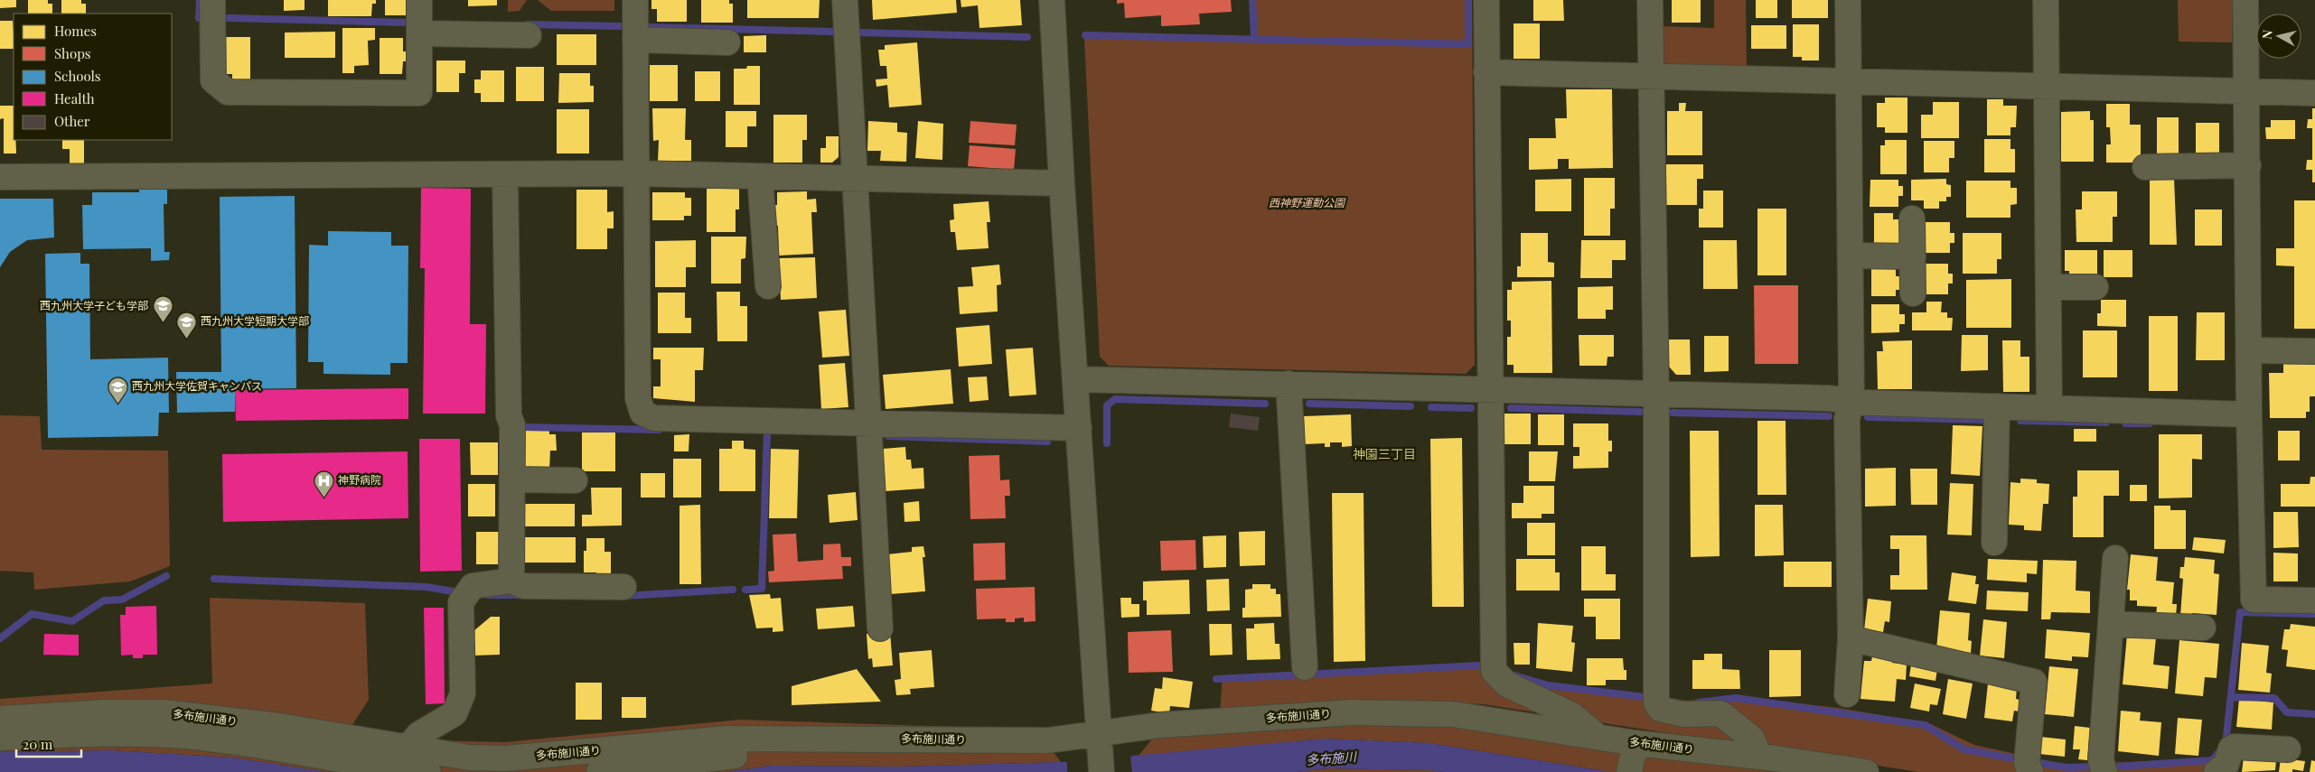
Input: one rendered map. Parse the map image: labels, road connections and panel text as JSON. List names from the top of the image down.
{
  "streets": {
    "street": ["多布施川通り"]
  },
  "districts": ["神園三丁目"],
  "water": ["多布施川"],
  "parks": ["西神野運動公園"],
  "places": {
    "school or university": ["西九州大学子ども学部", "西九州大学短期大学部", "西九州大学佐賀キャンパス"],
    "hospital": ["神野病院"]
  },
  "legend": [
    "Homes",
    "Shops",
    "Schools",
    "Health",
    "Other"
  ],
  "scale_bar": "20 m",
  "north": "left"
}
